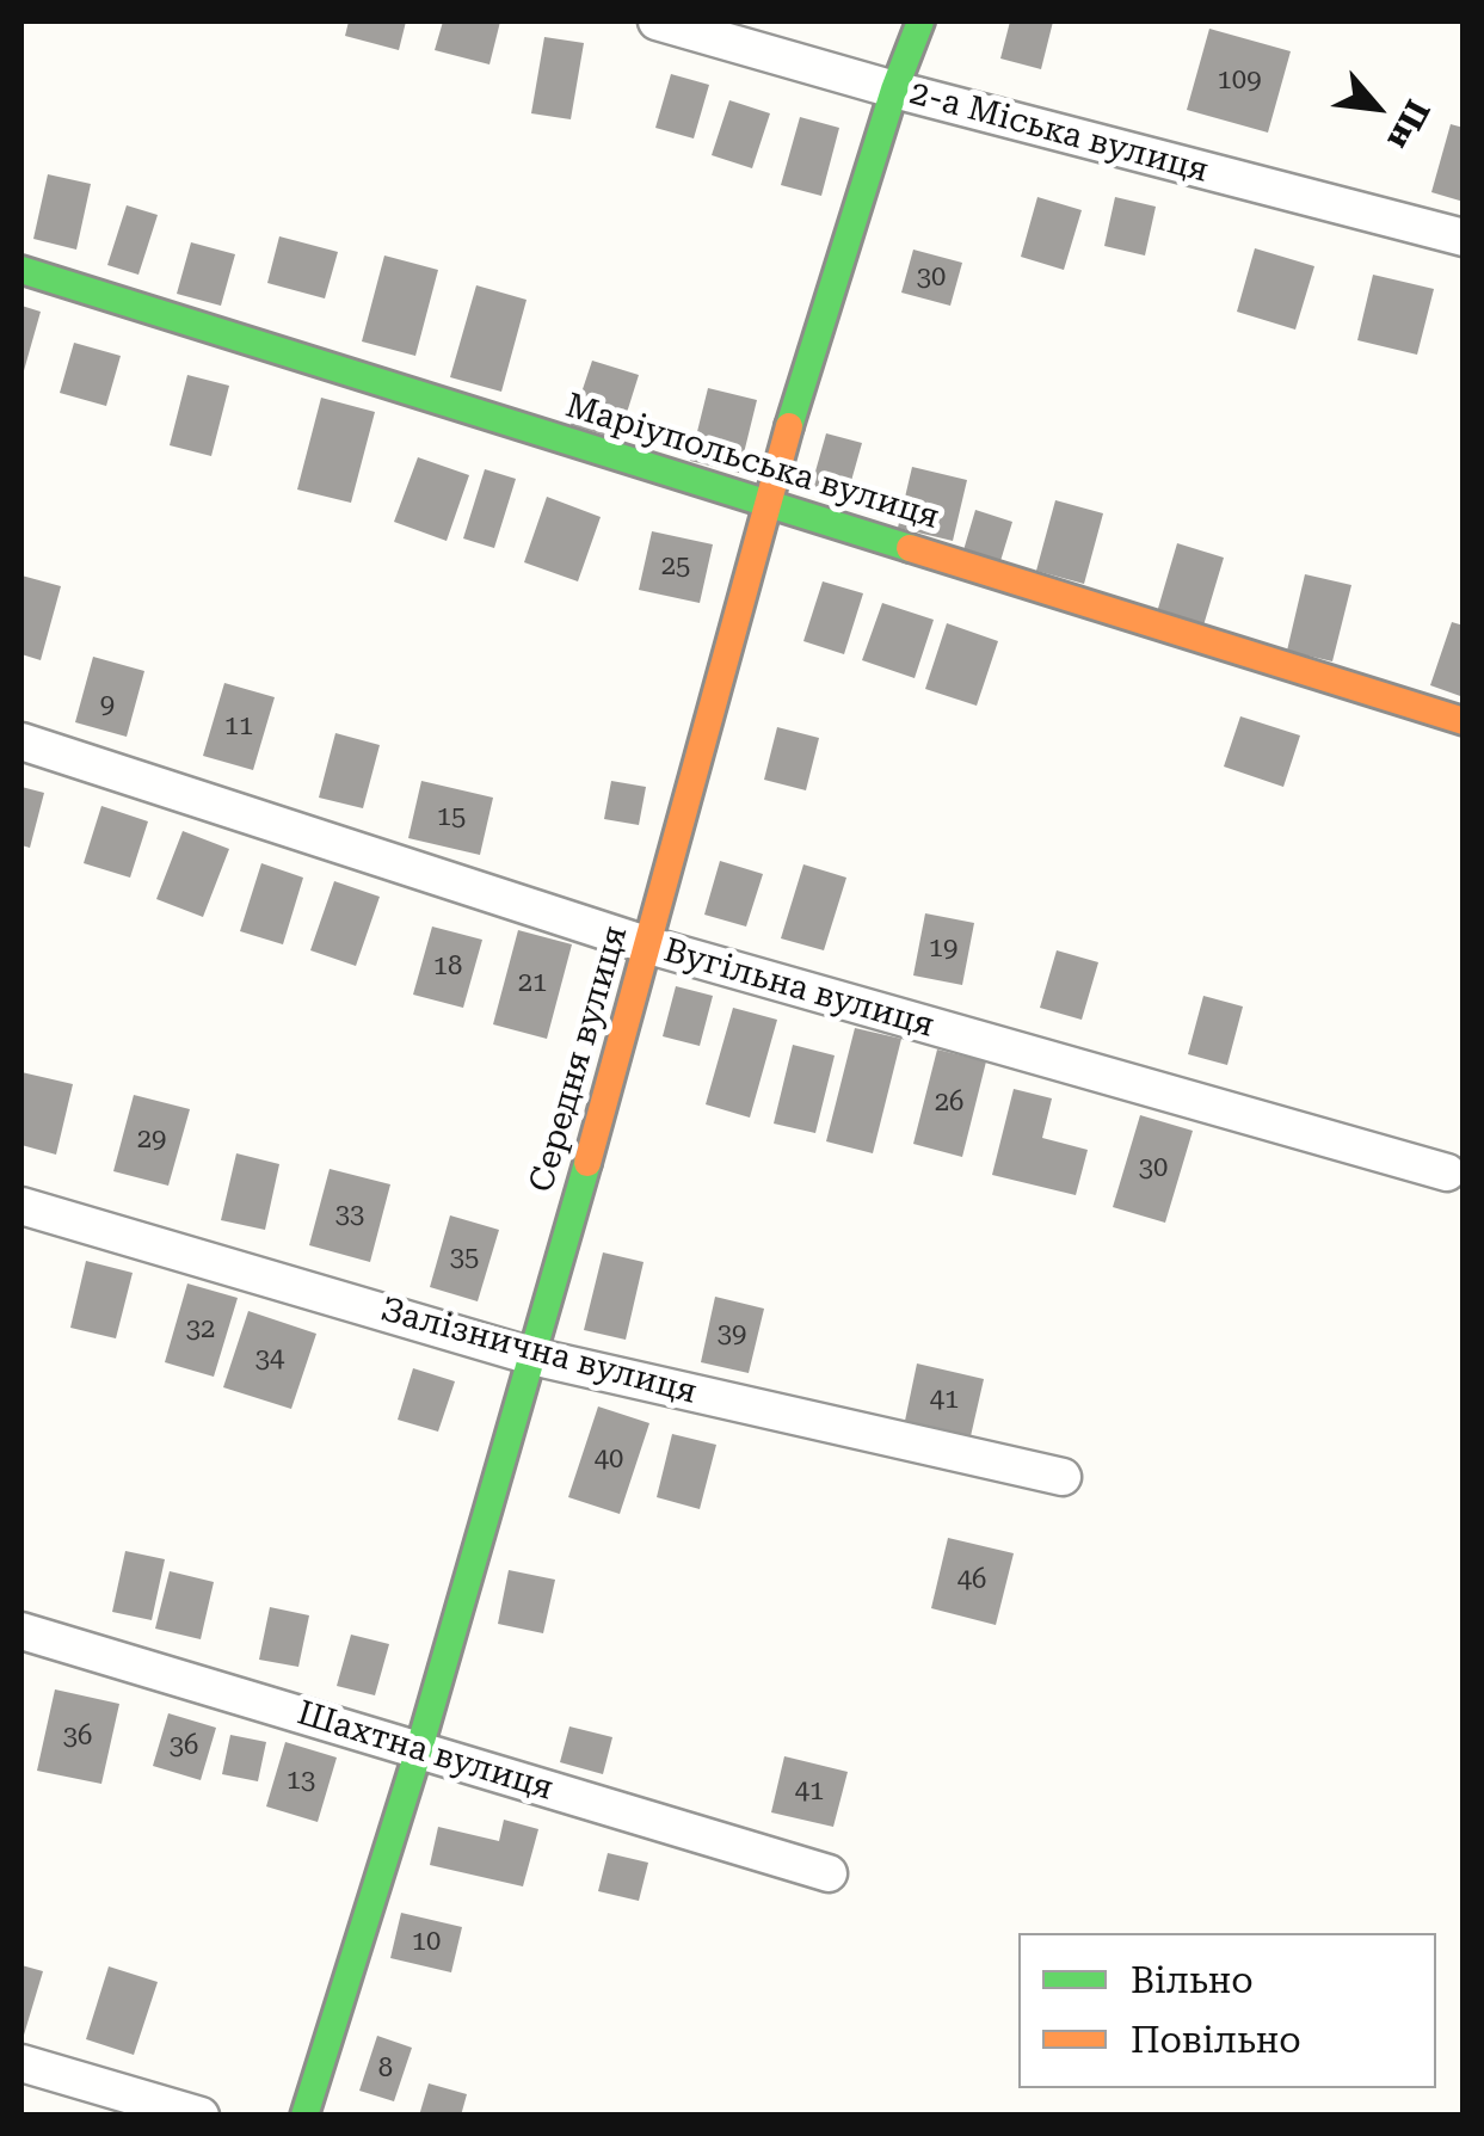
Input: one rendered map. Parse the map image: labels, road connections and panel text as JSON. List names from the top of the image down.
{
  "streets": {
    "street": [
      "2-а Міська вулиця",
      "Маріупольська вулиця",
      "Вугільна вулиця",
      "Середня вулиця",
      "Залізнична вулиця",
      "Шахтна вулиця"
    ]
  },
  "crossings": [
    ["2-а Міська вулиця", "Середня вулиця"],
    ["Маріупольська вулиця", "Середня вулиця"],
    ["Вугільна вулиця", "Середня вулиця"],
    ["Середня вулиця", "Залізнична вулиця"],
    ["Середня вулиця", "Шахтна вулиця"]
  ],
  "house_numbers": [
    "109",
    "30",
    "25",
    "9",
    "11",
    "15",
    "19",
    "18",
    "21",
    "26",
    "29",
    "30",
    "33",
    "35",
    "32",
    "39",
    "34",
    "41",
    "40",
    "46",
    "36",
    "36",
    "13",
    "41",
    "10",
    "8"
  ],
  "legend": ["Вільно", "Повільно"],
  "north": "bottom right"
}
